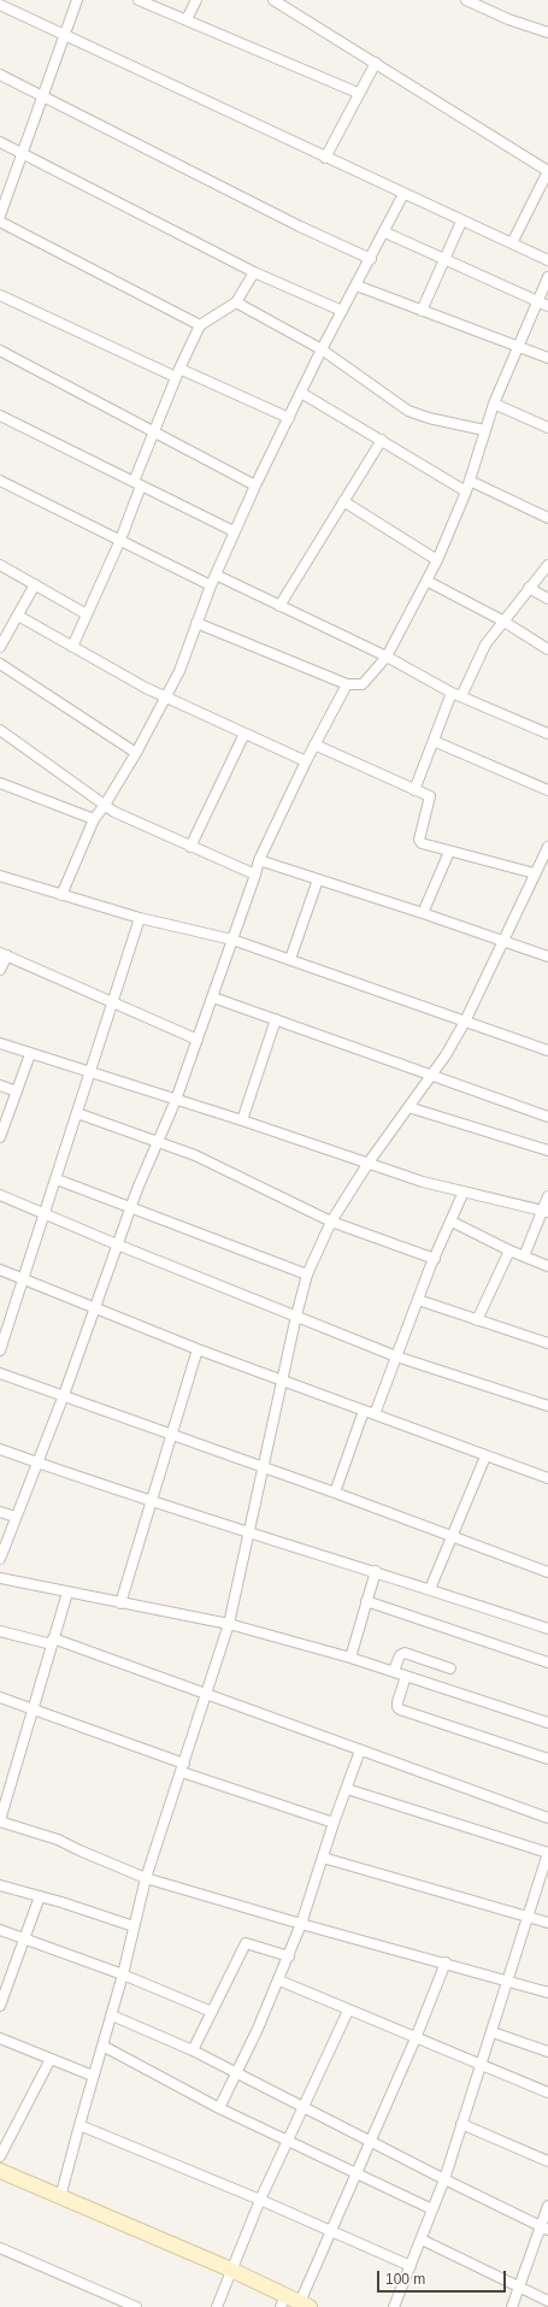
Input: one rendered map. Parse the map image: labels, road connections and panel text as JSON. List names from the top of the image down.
{
  "scale_bar": "100 m"
}
